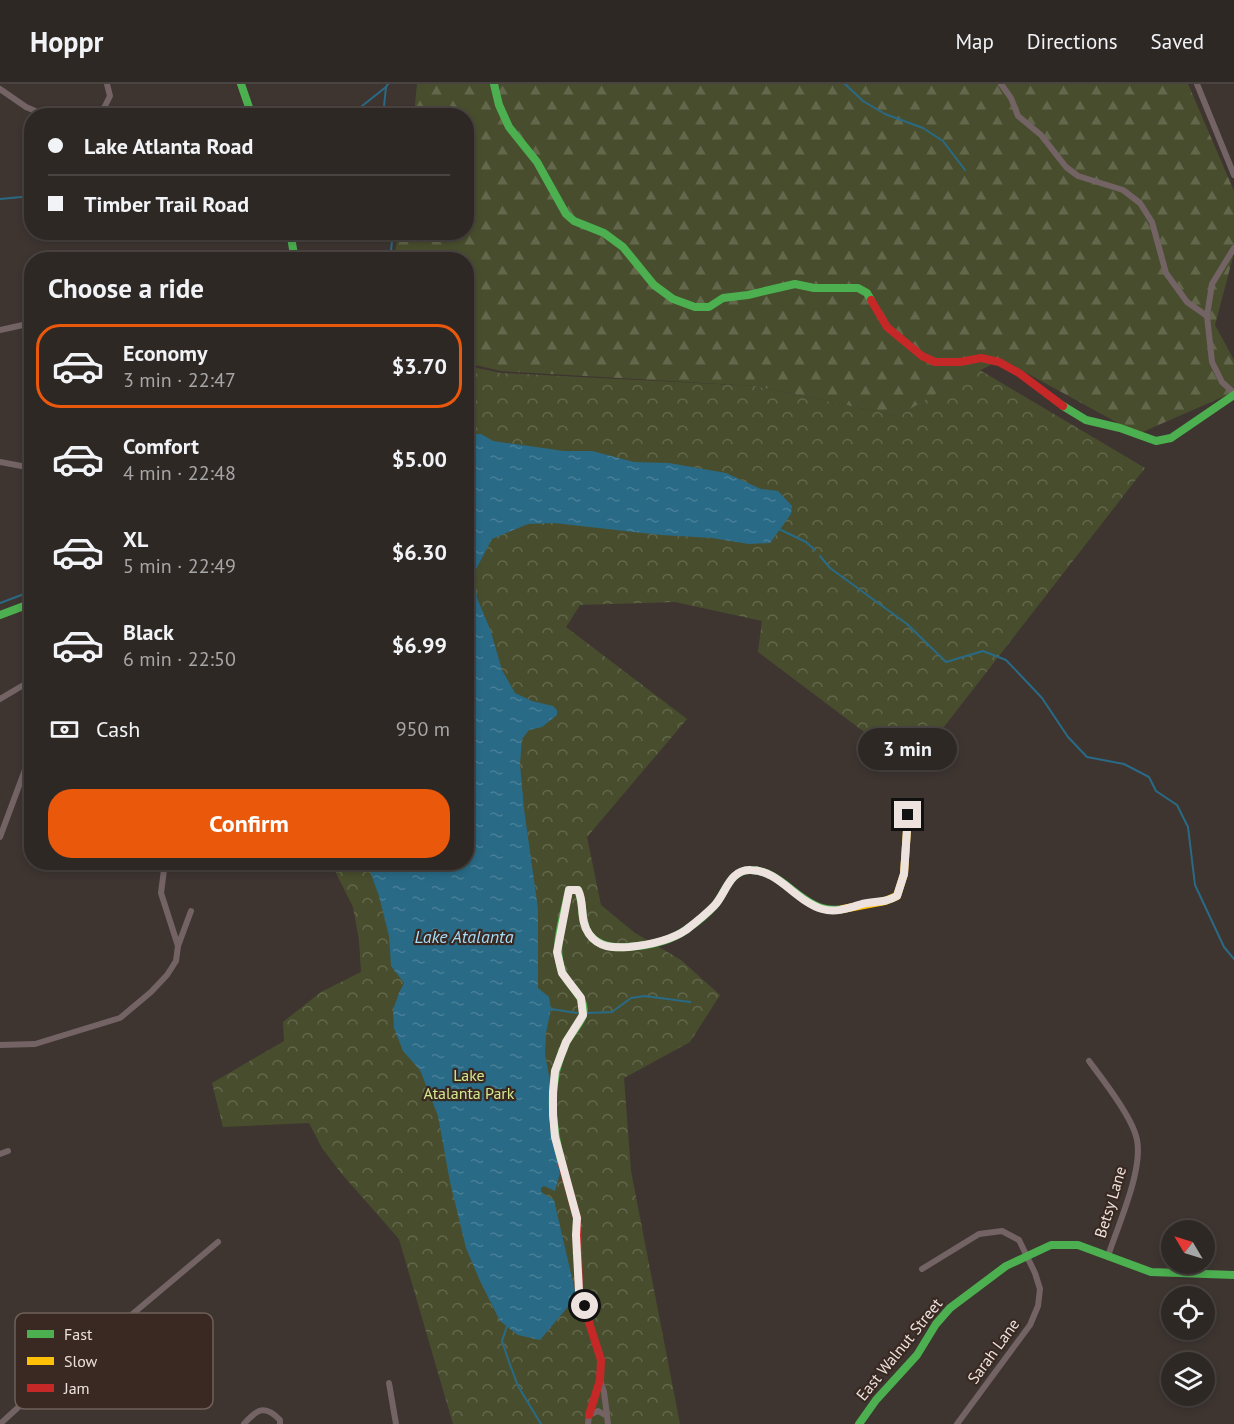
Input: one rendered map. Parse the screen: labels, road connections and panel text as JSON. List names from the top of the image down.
{
  "streets": {
    "street": ["Betsy Lane", "East Walnut Street", "Sarah Lane"]
  },
  "crossings": [
    ["Betsy Lane", "East Walnut Street"],
    ["East Walnut Street", "Sarah Lane"]
  ],
  "water": ["Lake Atalanta"],
  "parks": ["Lake Atalanta Park"],
  "legend": ["Fast", "Slow", "Jam"],
  "north": "top left",
  "page": {
    "header": "Hoppr",
    "nav": ["Map", "Directions", "Saved"],
    "banner": ["Lake Atlanta Road", "Timber Trail Road"],
    "heading": "Choose a ride",
    "list": [
      {
        "name": "Economy",
        "note": "3 min · 22:47",
        "value": "$3.70"
      },
      {
        "name": "Comfort",
        "note": "4 min · 22:48",
        "value": "$5.00"
      },
      {
        "name": "XL",
        "note": "5 min · 22:49",
        "value": "$6.30"
      },
      {
        "name": "Black",
        "note": "6 min · 22:50",
        "value": "$6.99"
      }
    ],
    "pay": ["Cash", "950 m"],
    "bubble": "3 min",
    "buttons": "Confirm"
  }
}
